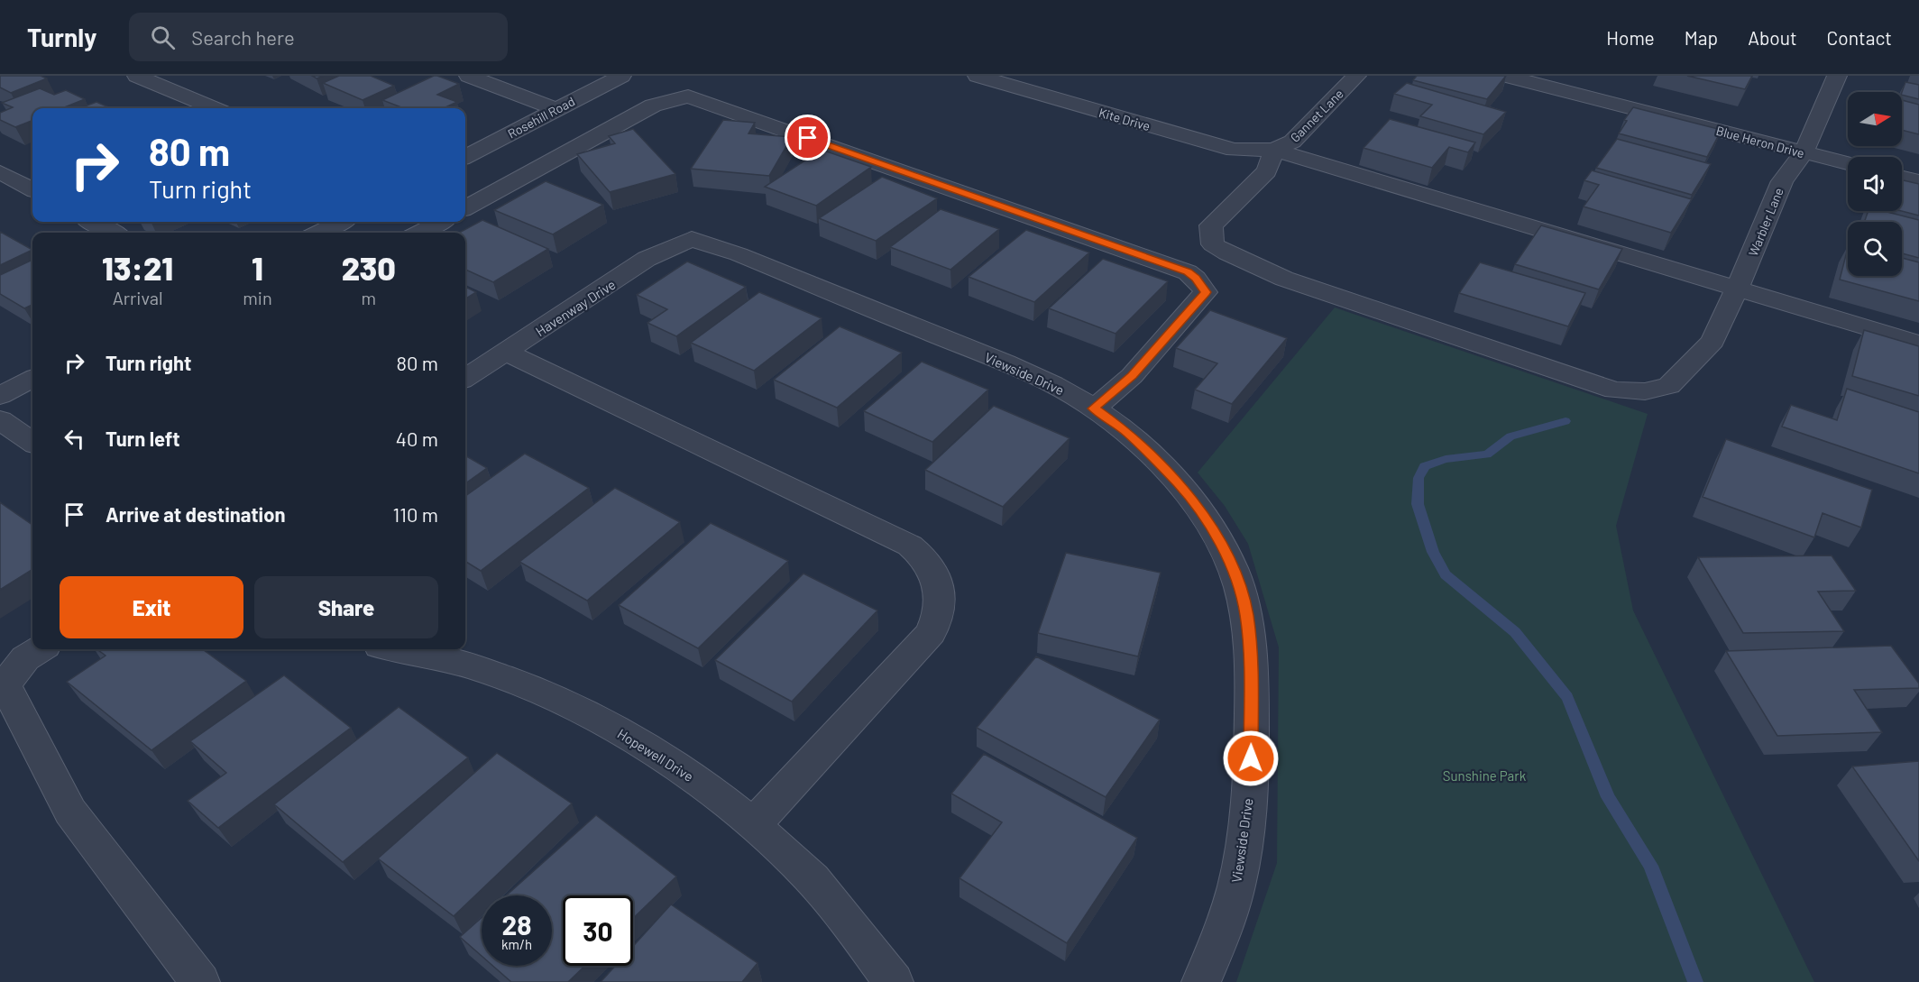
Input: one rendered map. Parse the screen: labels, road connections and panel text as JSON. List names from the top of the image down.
{
  "streets": {
    "street": [
      "Gannet Lane",
      "Rosehill Road",
      "Kite Drive",
      "Blue Heron Drive",
      "Warbler Lane",
      "Havenway Drive",
      "Viewside Drive",
      "Hopewell Drive"
    ]
  },
  "crossings": [
    ["Gannet Lane", "Kite Drive"],
    ["Gannet Lane", "Warbler Lane"],
    ["Kite Drive", "Warbler Lane"],
    ["Blue Heron Drive", "Warbler Lane"],
    ["Havenway Drive", "Viewside Drive"]
  ],
  "parks": ["Sunshine Park"],
  "north": "right",
  "page": {
    "header": "Turnly",
    "search": "Search here",
    "nav": [
      "Home",
      "Map",
      "About",
      "Contact"
    ],
    "turn": ["80 m", "Turn right"],
    "eta": [
      "13:21",
      "Arrival",
      "1",
      "min",
      "230",
      "m"
    ],
    "list": [
      {
        "name": "Turn right",
        "value": "80 m"
      },
      {
        "name": "Turn left",
        "value": "40 m"
      },
      {
        "name": "Arrive at destination",
        "value": "110 m"
      }
    ],
    "buttons": ["Exit", "Share"],
    "speed": "28 km/h",
    "limit": "30"
  }
}
